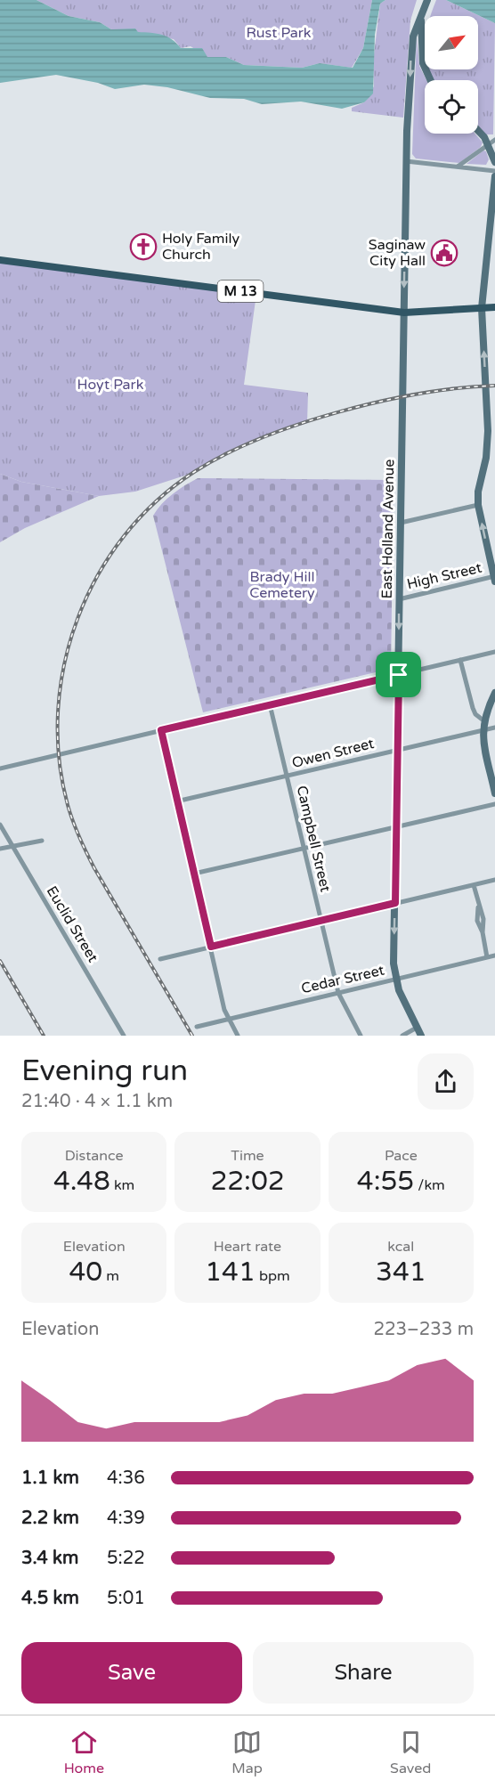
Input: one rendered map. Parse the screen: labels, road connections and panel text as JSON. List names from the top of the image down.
{
  "streets": {
    "main road": ["M 13", "East Holland Avenue"],
    "street": [
      "High Street",
      "Owen Street",
      "Campbell Street",
      "Euclid Street",
      "Cedar Street"
    ]
  },
  "crossings": [
    ["M 13", "East Holland Avenue"],
    ["East Holland Avenue", "High Street"],
    ["East Holland Avenue", "Owen Street"],
    ["East Holland Avenue", "Cedar Street"],
    ["Owen Street", "Campbell Street"],
    ["Campbell Street", "Cedar Street"]
  ],
  "one_way": ["East Holland Avenue"],
  "parks": ["Rust Park", "Hoyt Park", "Brady Hill Cemetery"],
  "places": {
    "church": ["Holy Family Church"],
    "public building": ["Saginaw City Hall"]
  },
  "north": "top right",
  "page": {
    "heading": ["Evening run", "21:40 · 4 × 1.1 km"],
    "stats": [
      ["Distance", "4.48 km"],
      ["Time", "22:02"],
      ["Pace", "4:55 /km"],
      ["Elevation", "40 m"],
      ["Heart rate", "141 bpm"],
      ["kcal", "341"]
    ],
    "chart": ["Elevation", "223–233 m"],
    "list": [
      {
        "name": "1.1 km",
        "note": "4:36"
      },
      {
        "name": "2.2 km",
        "note": "4:39"
      },
      {
        "name": "3.4 km",
        "note": "5:22"
      },
      {
        "name": "4.5 km",
        "note": "5:01"
      }
    ],
    "buttons": ["Save", "Share"],
    "tabs": ["Home", "Map", "Saved"]
  }
}
